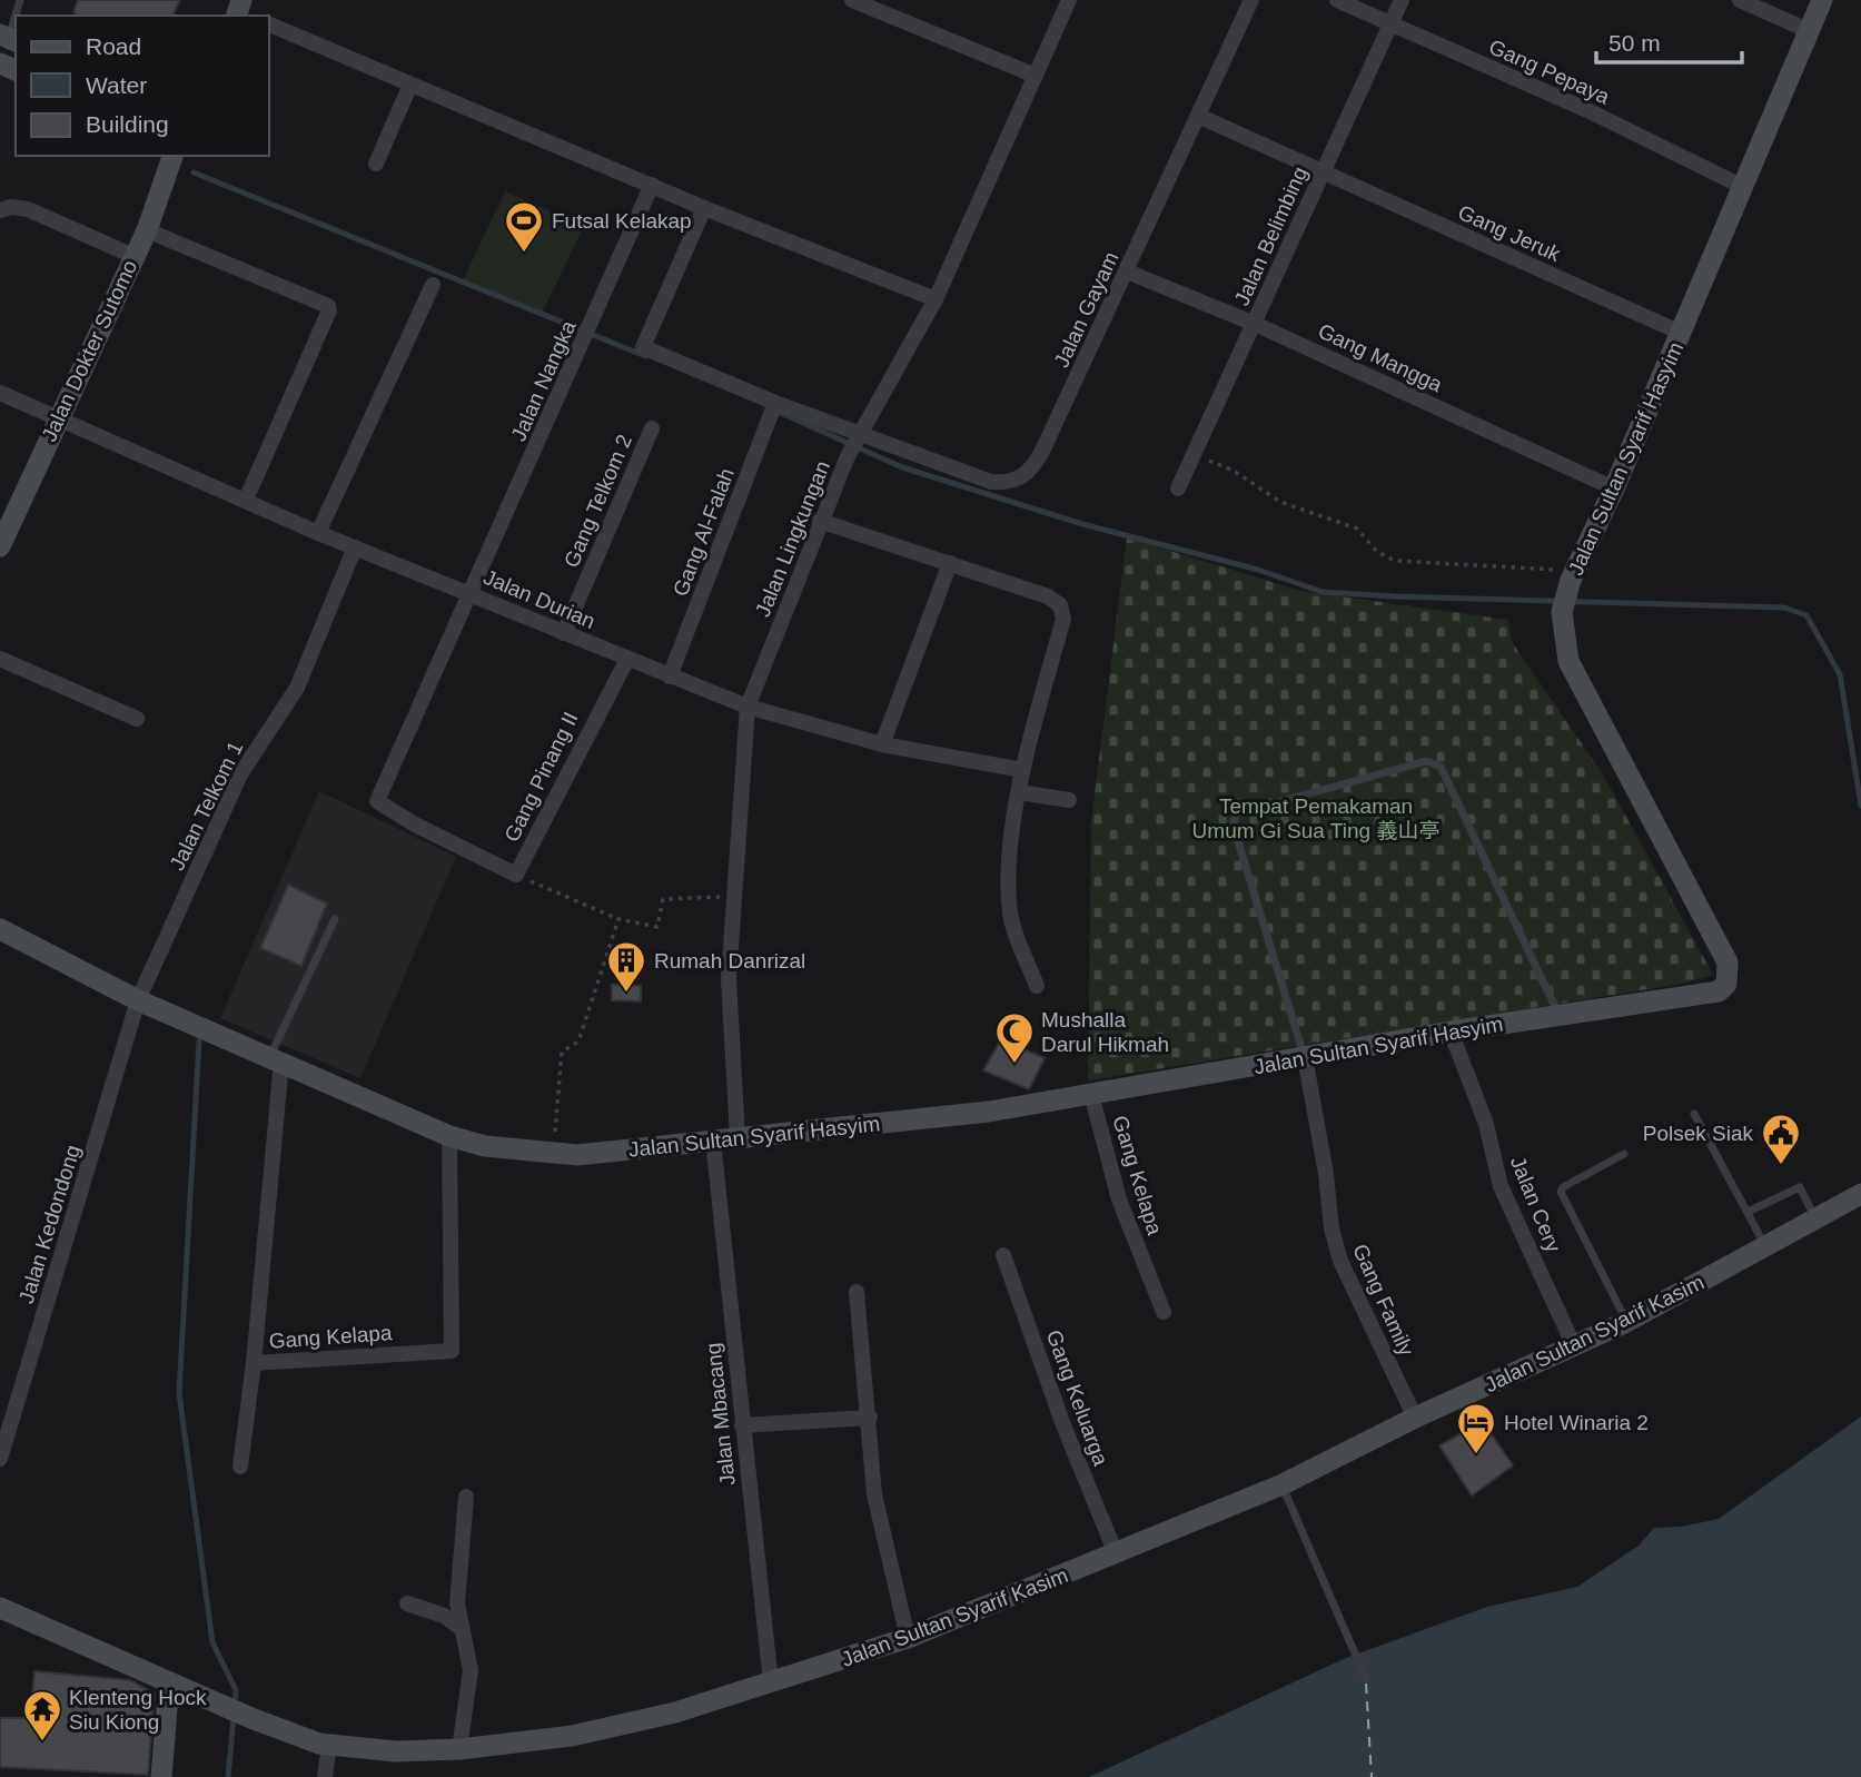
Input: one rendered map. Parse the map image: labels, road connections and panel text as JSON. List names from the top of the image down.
{
  "streets": {
    "street": [
      "Gang Pepaya",
      "Gang Jeruk",
      "Jalan Belimbing",
      "Jalan Gayam",
      "Jalan Dokter Sutomo",
      "Gang Mangga",
      "Jalan Nangka",
      "Jalan Sultan Syarif Hasyim",
      "Gang Telkom 2",
      "Gang Al-Falah",
      "Jalan Lingkungan",
      "Jalan Durian",
      "Gang Pinang II",
      "Jalan Telkom 1",
      "Gang Kelapa",
      "Jalan Cery",
      "Jalan Kedondong",
      "Gang Family",
      "Jalan Sultan Syarif Kasim",
      "Gang Keluarga",
      "Jalan Mbacang"
    ]
  },
  "crossings": [
    ["Gang Pepaya", "Jalan Belimbing"],
    ["Gang Pepaya", "Jalan Sultan Syarif Hasyim"],
    ["Gang Jeruk", "Jalan Belimbing"],
    ["Gang Jeruk", "Jalan Gayam"],
    ["Gang Jeruk", "Jalan Sultan Syarif Hasyim"],
    ["Jalan Belimbing", "Gang Mangga"],
    ["Jalan Gayam", "Gang Mangga"],
    ["Jalan Gayam", "Gang Al-Falah"],
    ["Jalan Gayam", "Jalan Lingkungan"],
    ["Jalan Dokter Sutomo", "Jalan Durian"],
    ["Gang Mangga", "Jalan Sultan Syarif Hasyim"],
    ["Jalan Nangka", "Jalan Durian"],
    ["Jalan Nangka", "Gang Pinang II"],
    ["Jalan Sultan Syarif Hasyim", "Jalan Lingkungan"],
    ["Jalan Sultan Syarif Hasyim", "Jalan Telkom 1"],
    ["Jalan Sultan Syarif Hasyim", "Gang Kelapa"],
    ["Jalan Sultan Syarif Hasyim", "Jalan Cery"],
    ["Jalan Sultan Syarif Hasyim", "Jalan Kedondong"],
    ["Jalan Sultan Syarif Hasyim", "Gang Family"],
    ["Jalan Sultan Syarif Hasyim", "Jalan Mbacang"],
    ["Gang Telkom 2", "Jalan Durian"],
    ["Gang Al-Falah", "Jalan Durian"],
    ["Jalan Lingkungan", "Jalan Durian"],
    ["Jalan Durian", "Gang Pinang II"],
    ["Jalan Durian", "Jalan Telkom 1"],
    ["Jalan Telkom 1", "Jalan Kedondong"],
    ["Jalan Cery", "Jalan Sultan Syarif Kasim"],
    ["Gang Family", "Jalan Sultan Syarif Kasim"],
    ["Jalan Sultan Syarif Kasim", "Gang Keluarga"],
    ["Jalan Sultan Syarif Kasim", "Jalan Mbacang"]
  ],
  "parks": ["Tempat Pemakaman Umum Gi Sua Ting 義山亭"],
  "places": {
    "sports": ["Futsal Kelakap"],
    "building": ["Rumah Danrizal"],
    "mosque": ["Mushalla Darul Hikmah"],
    "public building": ["Polsek Siak"],
    "hotel": ["Hotel Winaria 2"],
    "temple": ["Klenteng Hock Siu Kiong"]
  },
  "legend": ["Road", "Water", "Building"],
  "scale_bar": "50 m"
}
